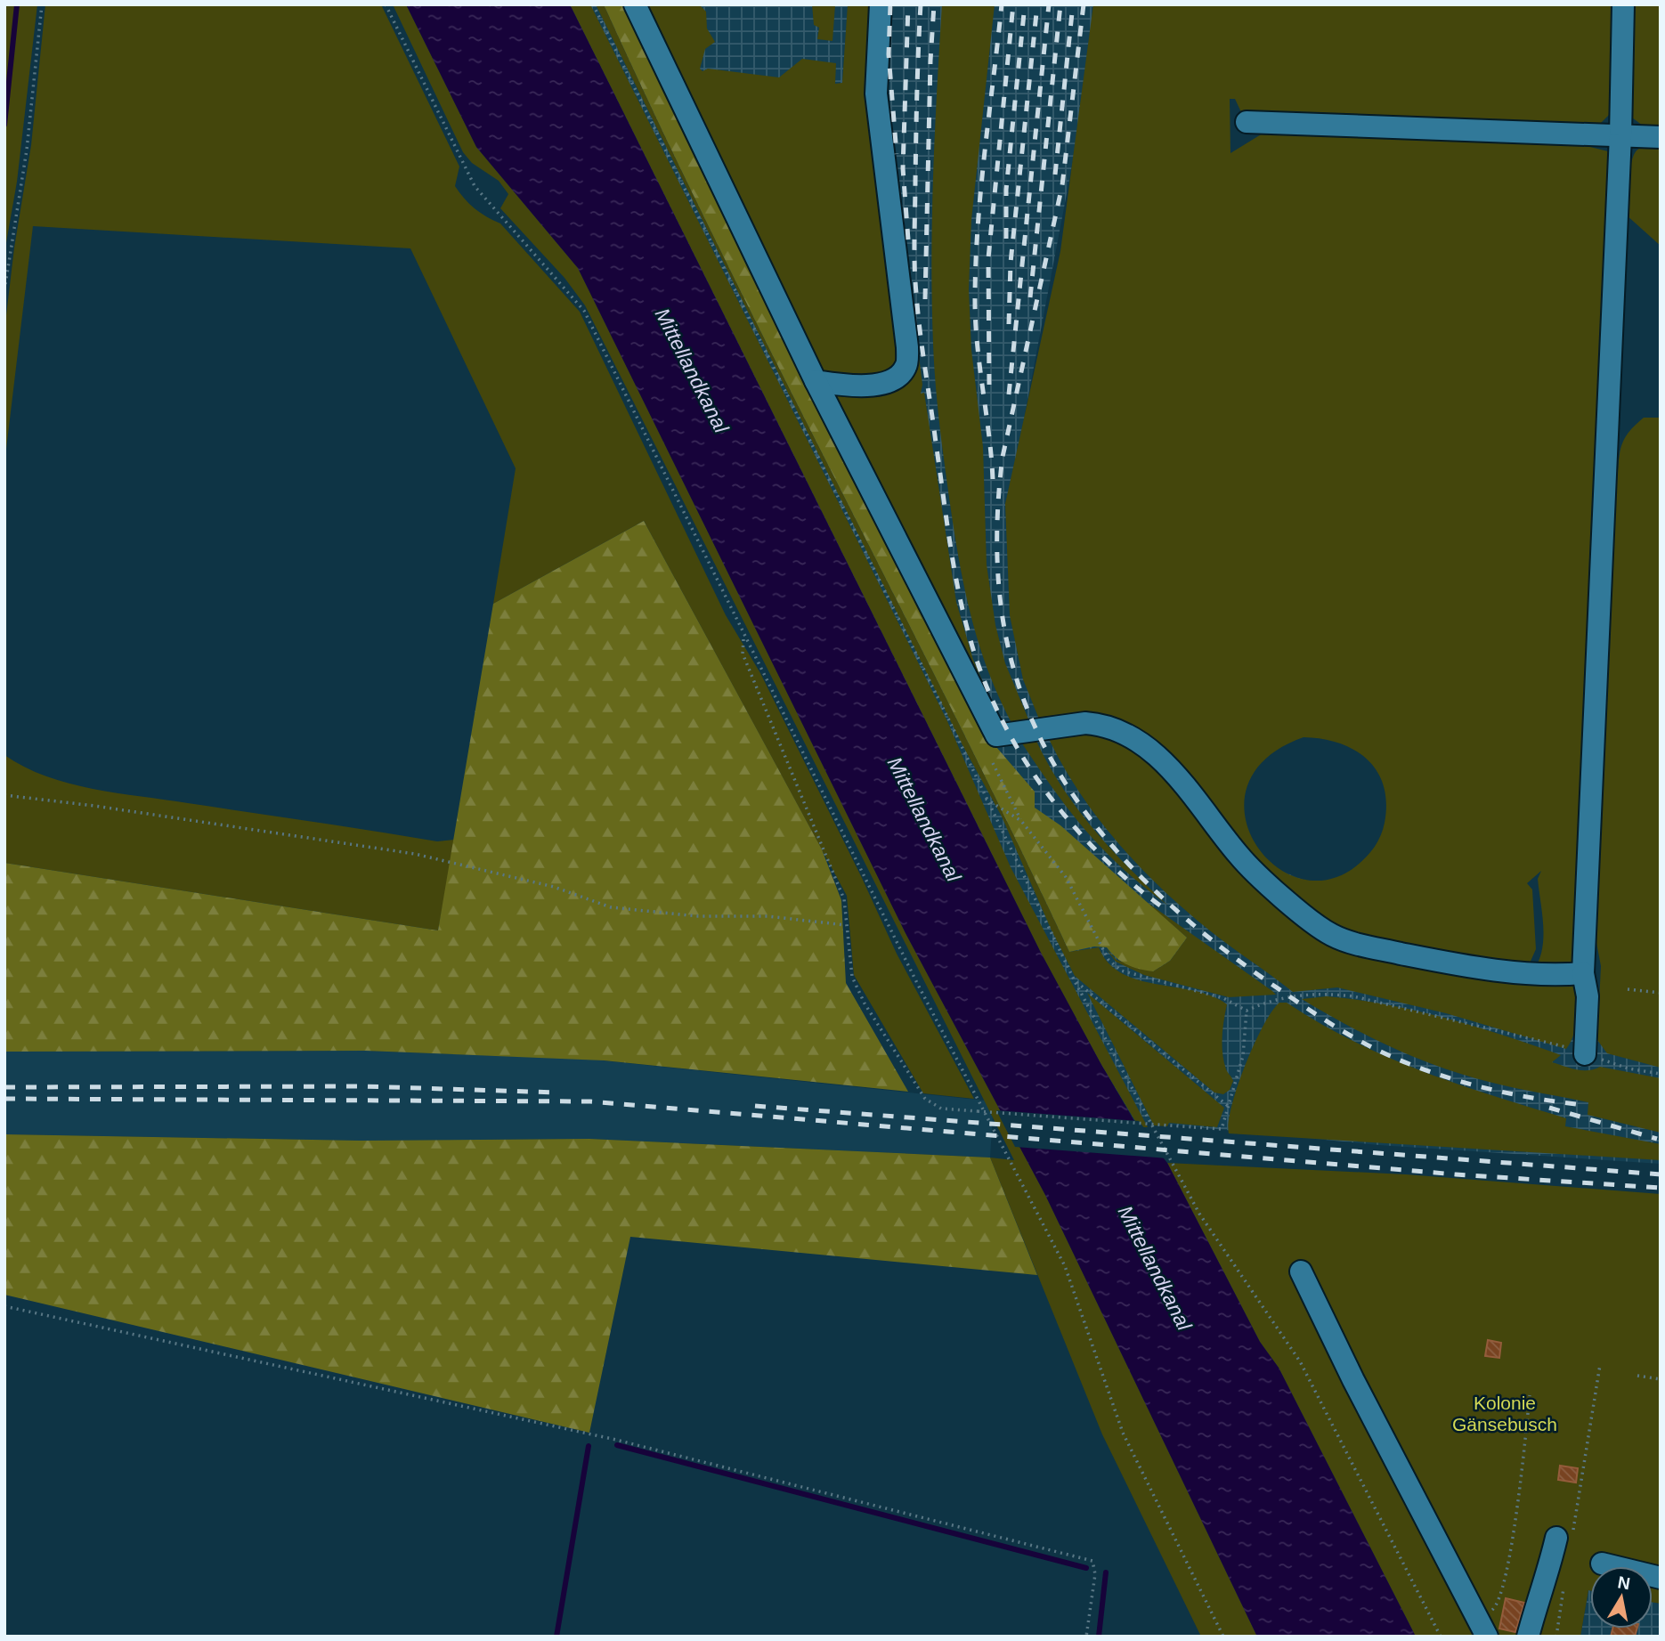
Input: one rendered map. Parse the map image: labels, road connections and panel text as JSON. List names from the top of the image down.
{
  "water": ["Mittellandkanal"],
  "parks": ["Kolonie Gänsebusch"],
  "north": "top"
}
